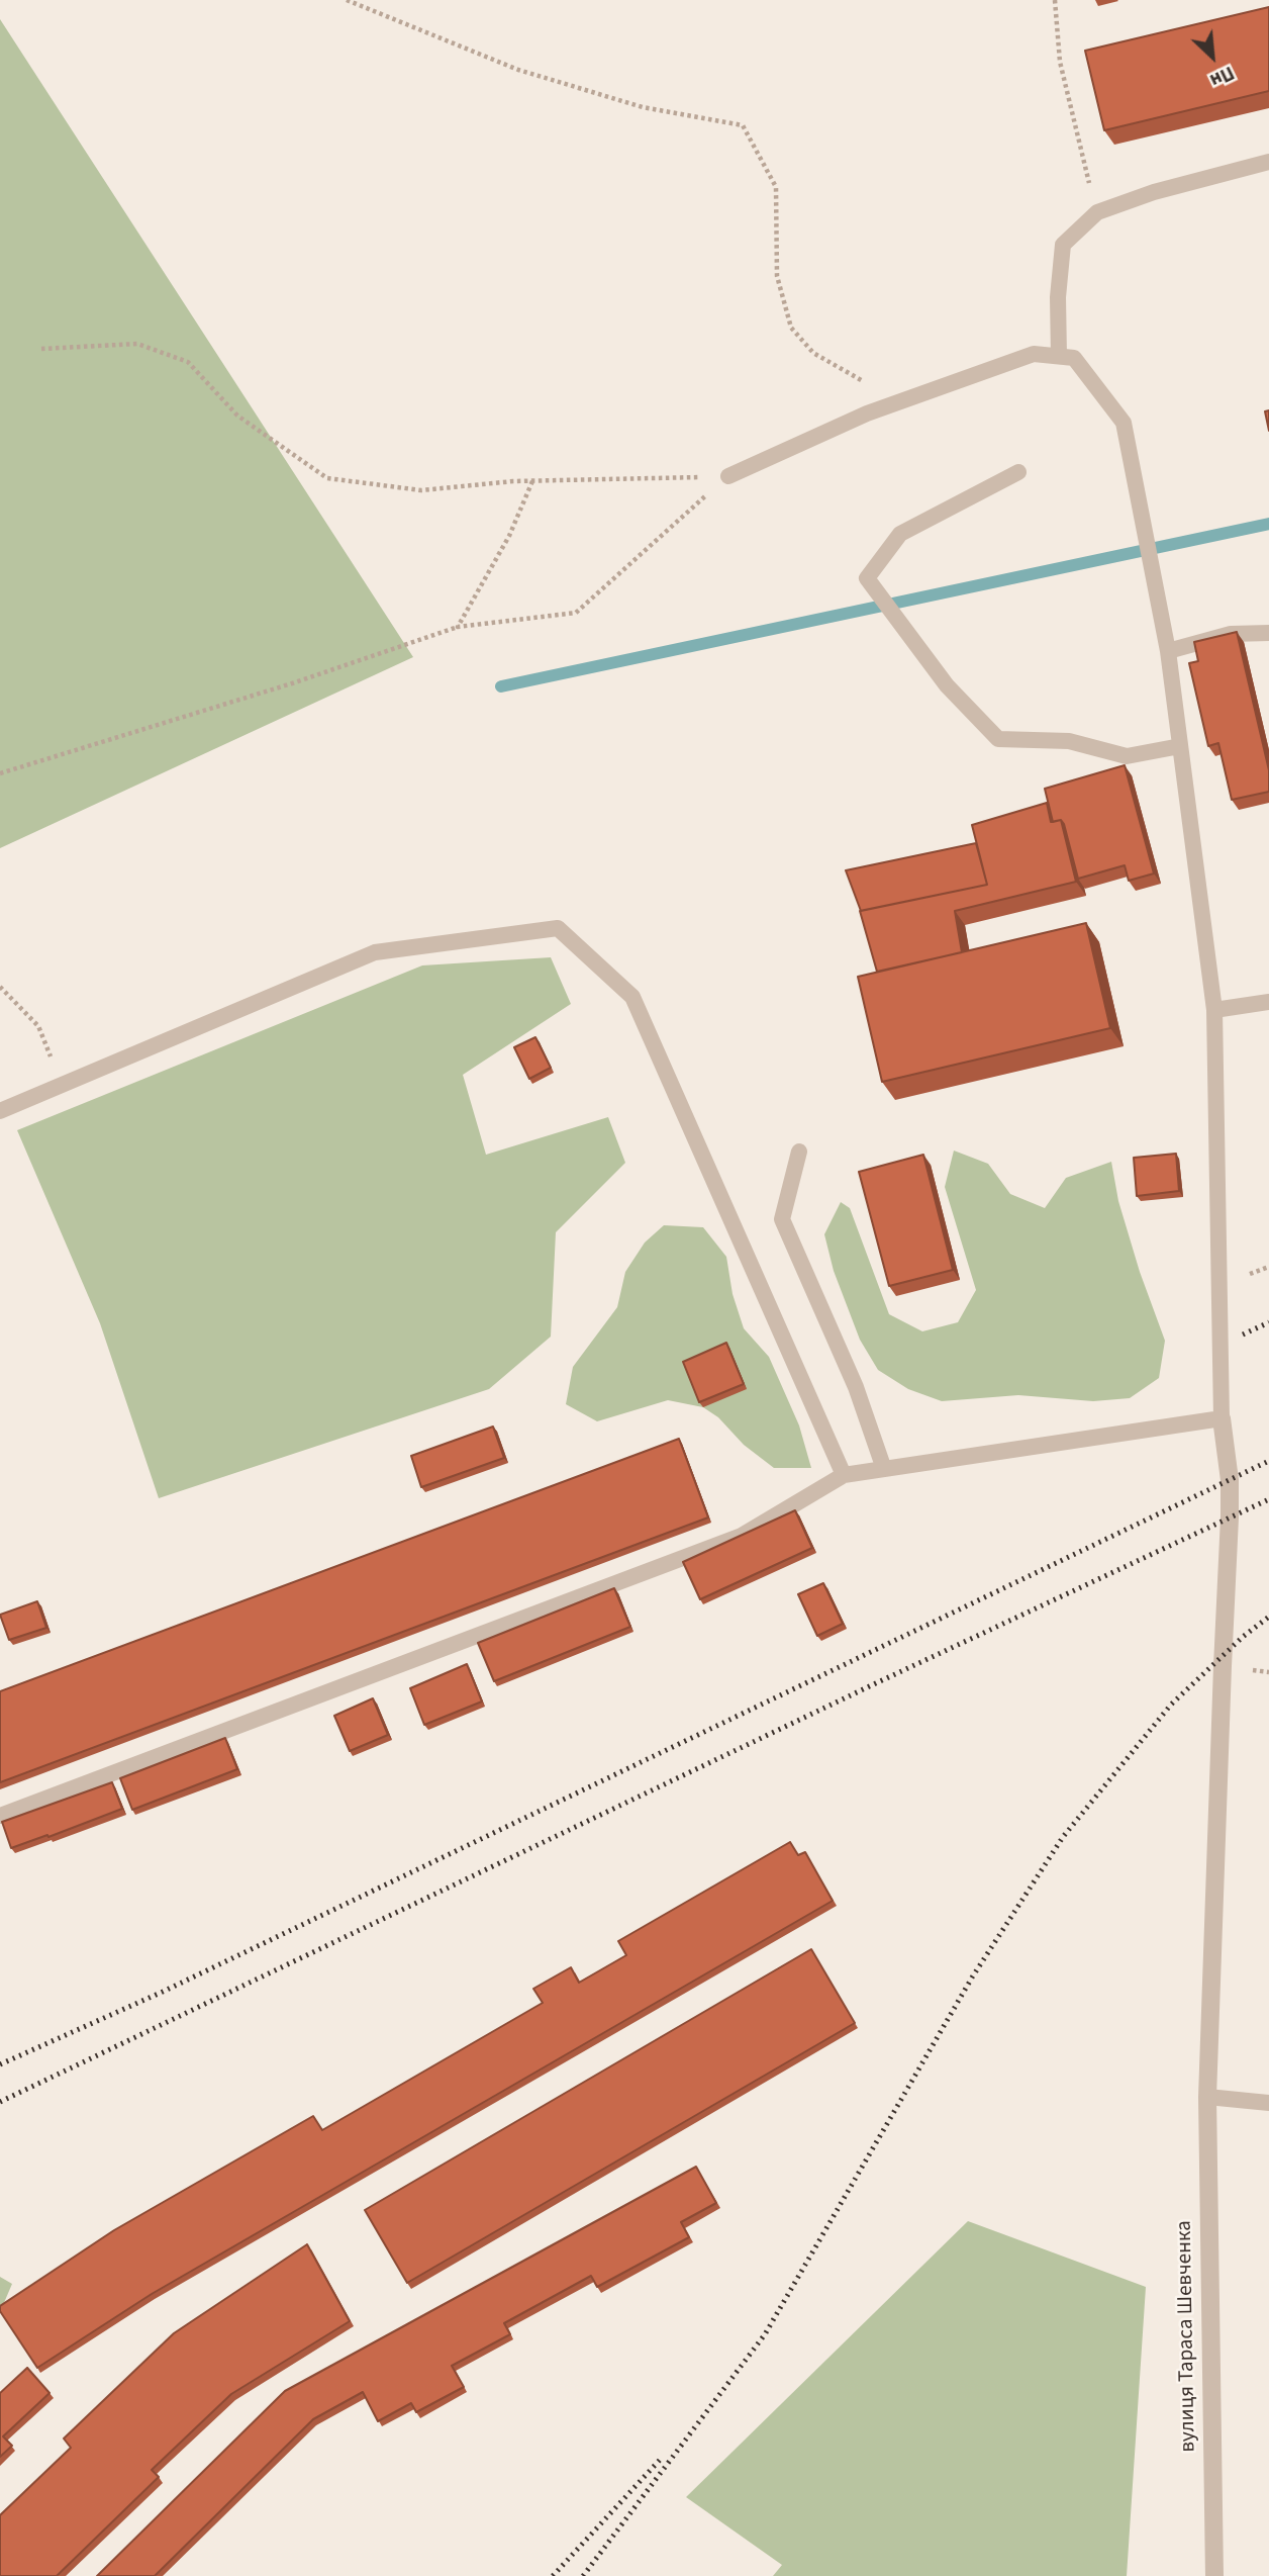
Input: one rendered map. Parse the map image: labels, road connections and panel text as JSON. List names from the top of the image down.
{
  "streets": {
    "street": ["вулиця Тараса Шевченка"]
  },
  "north": "bottom right"
}
